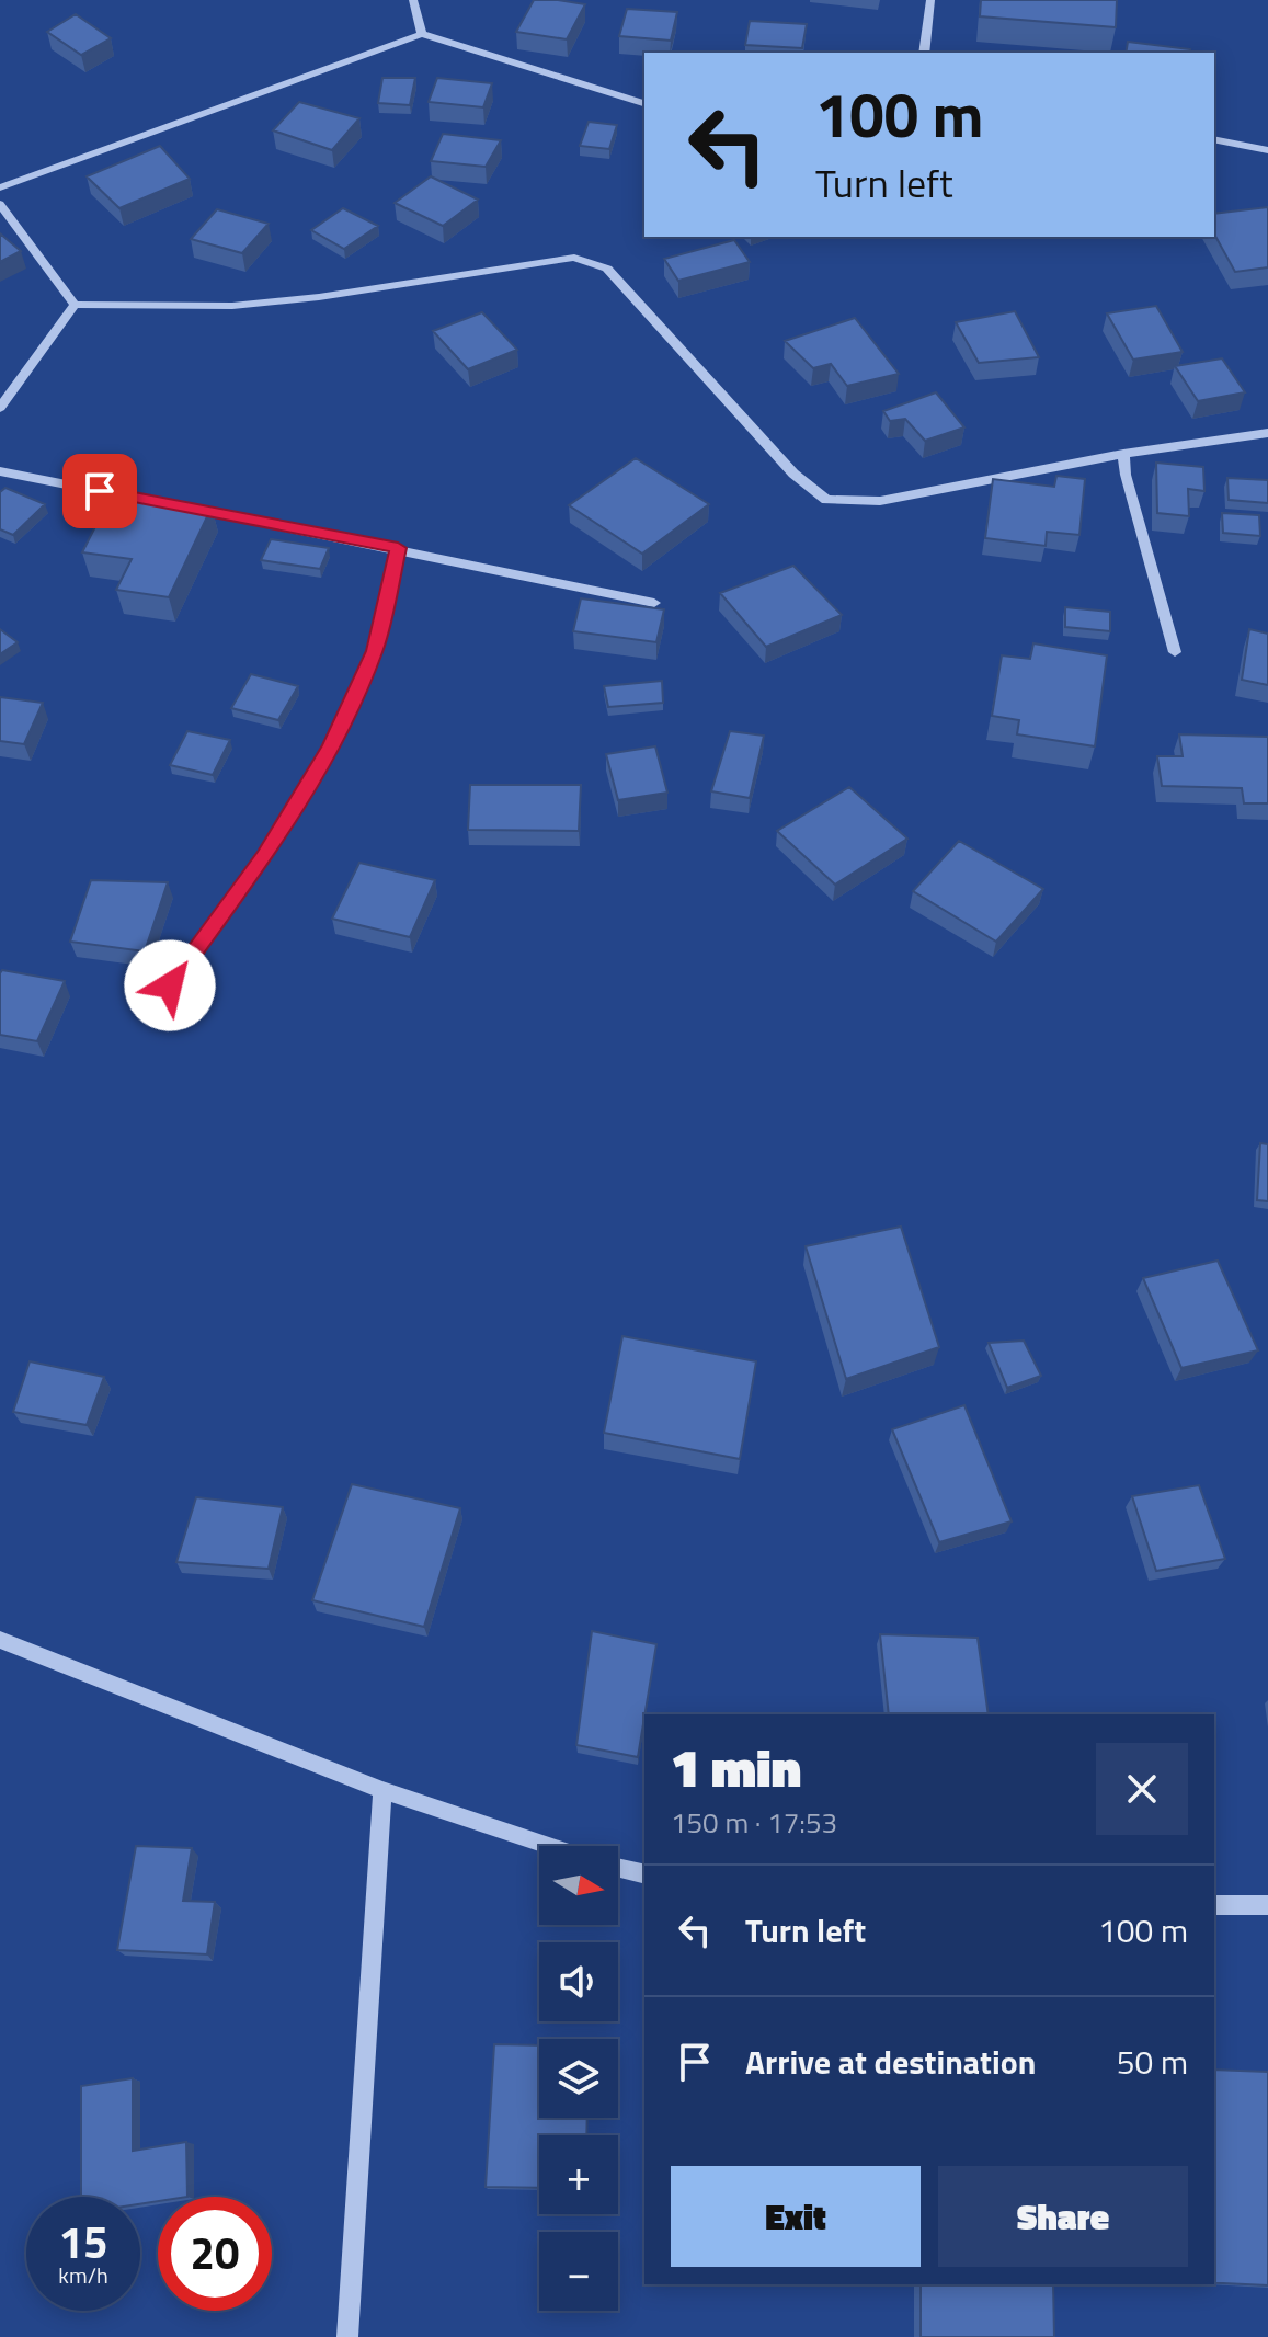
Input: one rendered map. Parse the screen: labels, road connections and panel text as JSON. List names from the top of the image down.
{
  "north": "right",
  "page": {
    "turn": ["100 m", "Turn left"],
    "heading": ["1 min", "150 m · 17:53"],
    "map_buttons": ["+", "−"],
    "list": [
      {
        "name": "Turn left",
        "value": "100 m"
      },
      {
        "name": "Arrive at destination",
        "value": "50 m"
      }
    ],
    "buttons": ["Exit", "Share"],
    "speed": "15 km/h",
    "limit": "20"
  }
}
